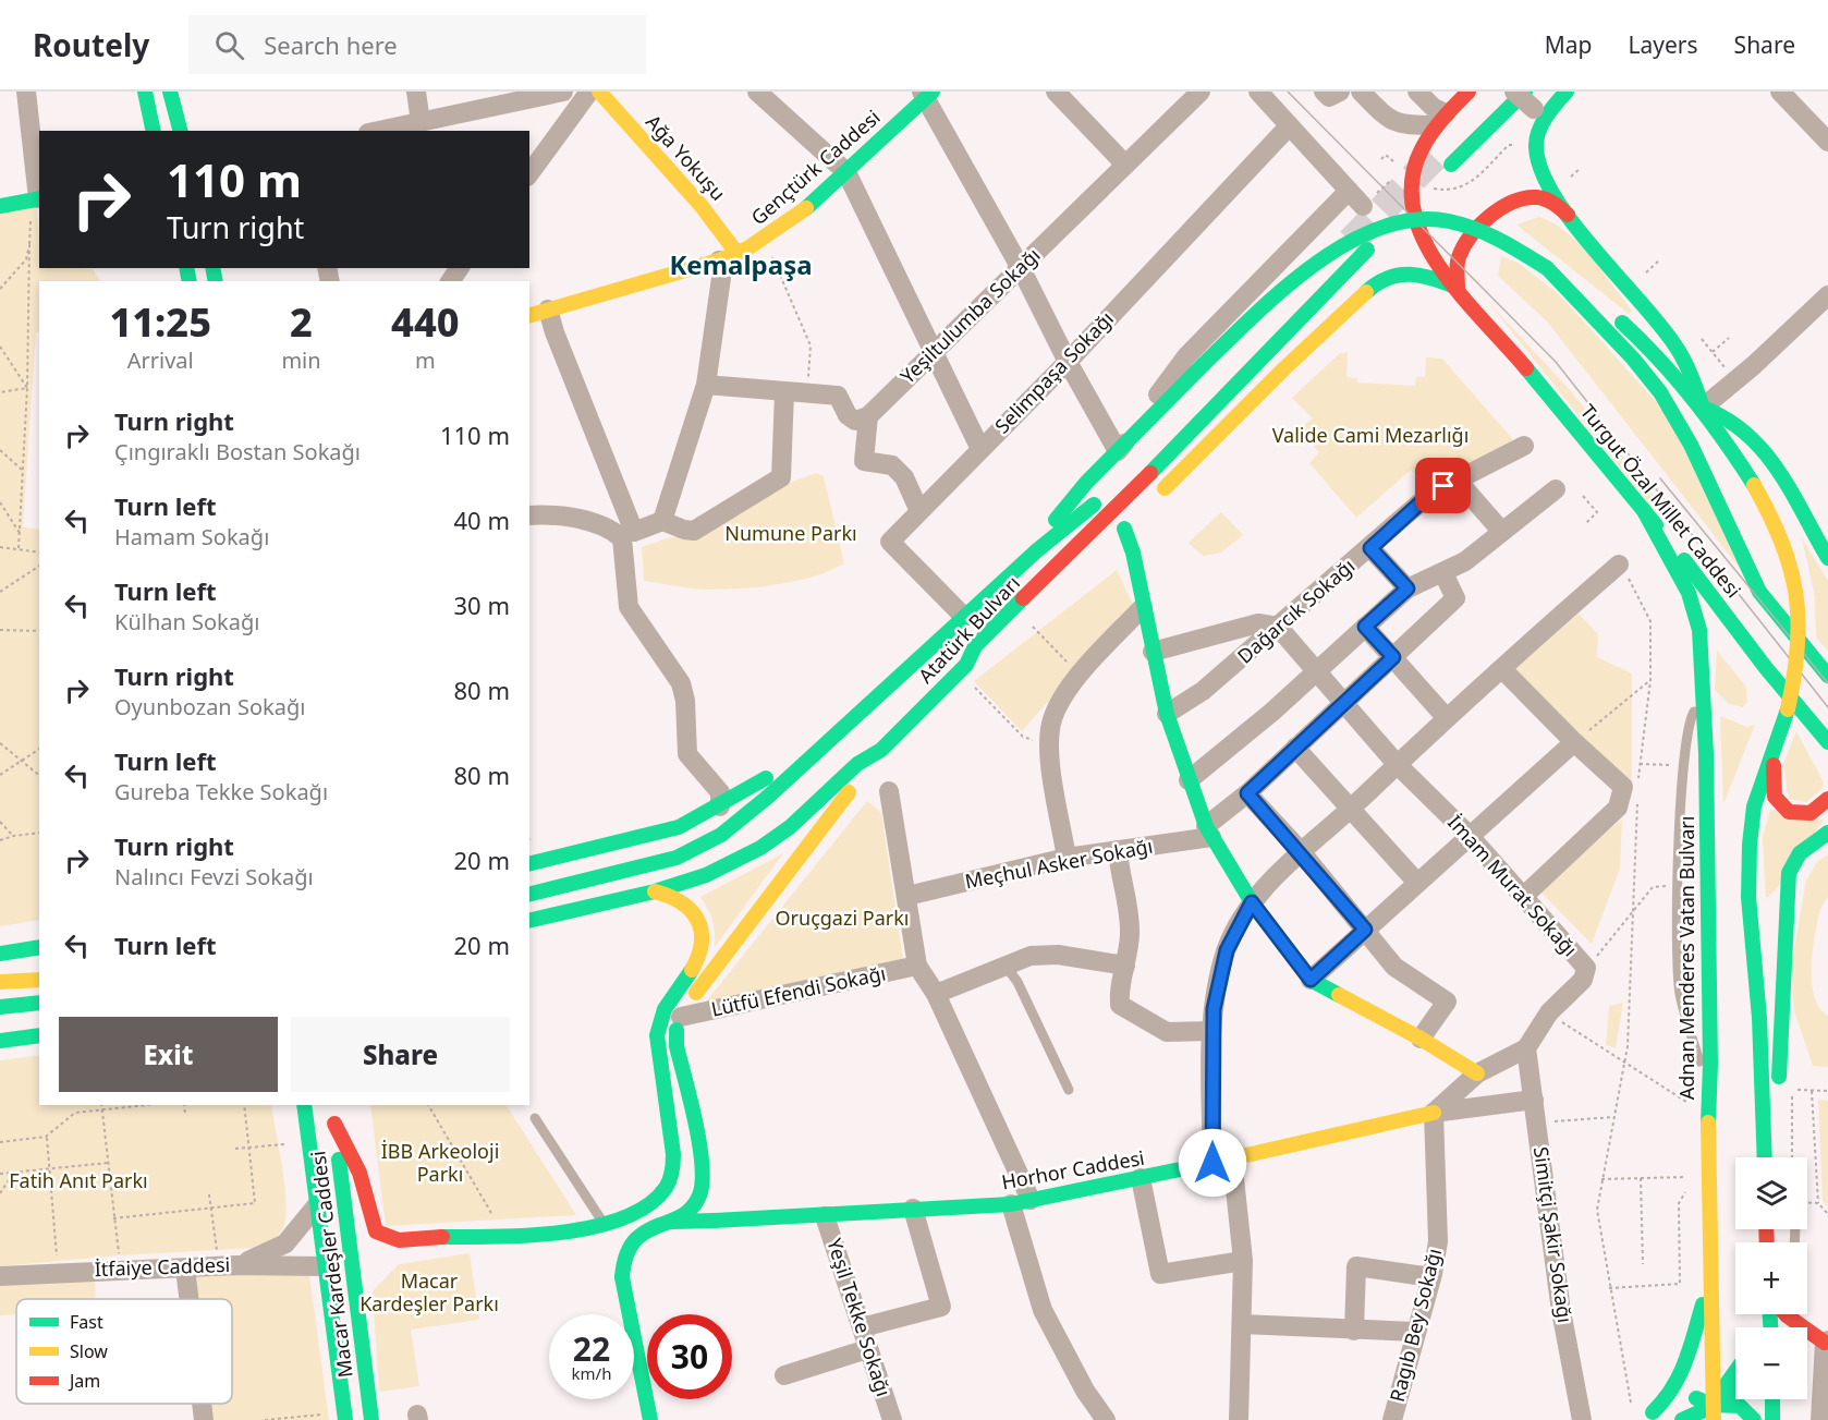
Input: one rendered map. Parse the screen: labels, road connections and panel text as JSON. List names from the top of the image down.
{
  "streets": {
    "main road": [
      "Ağa Yokuşu",
      "Gençtürk Caddesi",
      "Turgut Özal Millet Caddesi",
      "Atatürk Bulvarı",
      "Adnan Menderes Vatan Bulvarı",
      "Horhor Caddesi",
      "Macar Kardeşler Caddesi"
    ],
    "street": [
      "Yeşiltulumba Sokağı",
      "Selimpaşa Sokağı",
      "Dağarcık Sokağı",
      "Meçhul Asker Sokağı",
      "İmam Murat Sokağı",
      "Lütfü Efendi Sokağı",
      "Simitçi Şakir Sokağı",
      "İtfaiye Caddesi",
      "Yeşil Tekke Sokağı",
      "Ragıb Bey Sokağı"
    ]
  },
  "crossings": [
    ["Ağa Yokuşu", "Gençtürk Caddesi"],
    ["Selimpaşa Sokağı", "Atatürk Bulvarı"],
    ["Turgut Özal Millet Caddesi", "Adnan Menderes Vatan Bulvarı"],
    ["Dağarcık Sokağı", "İmam Murat Sokağı"],
    ["İmam Murat Sokağı", "Simitçi Şakir Sokağı"],
    ["Horhor Caddesi", "Yeşil Tekke Sokağı"],
    ["Horhor Caddesi", "Ragıb Bey Sokağı"],
    ["Macar Kardeşler Caddesi", "İtfaiye Caddesi"]
  ],
  "districts": ["Kemalpaşa"],
  "parks": [
    "Valide Cami Mezarlığı",
    "Numune Parkı",
    "Oruçgazi Parkı",
    "İBB Arkeoloji Parkı",
    "Fatih Anıt Parkı",
    "Macar Kardeşler Parkı"
  ],
  "legend": ["Fast", "Slow", "Jam"],
  "page": {
    "header": "Routely",
    "search": "Search here",
    "nav": ["Map", "Layers", "Share"],
    "turn": ["110 m", "Turn right"],
    "eta": [
      "11:25",
      "Arrival",
      "2",
      "min",
      "440",
      "m"
    ],
    "list": [
      {
        "name": "Turn right",
        "note": "Çıngıraklı Bostan Sokağı",
        "value": "110 m"
      },
      {
        "name": "Turn left",
        "note": "Hamam Sokağı",
        "value": "40 m"
      },
      {
        "name": "Turn left",
        "note": "Külhan Sokağı",
        "value": "30 m"
      },
      {
        "name": "Turn right",
        "note": "Oyunbozan Sokağı",
        "value": "80 m"
      },
      {
        "name": "Turn left",
        "note": "Gureba Tekke Sokağı",
        "value": "80 m"
      },
      {
        "name": "Turn right",
        "note": "Nalıncı Fevzi Sokağı",
        "value": "20 m"
      },
      {
        "name": "Turn left",
        "value": "20 m"
      }
    ],
    "buttons": ["Exit", "Share"],
    "map_buttons": ["+", "−"],
    "speed": "22 km/h",
    "limit": "30"
  }
}
